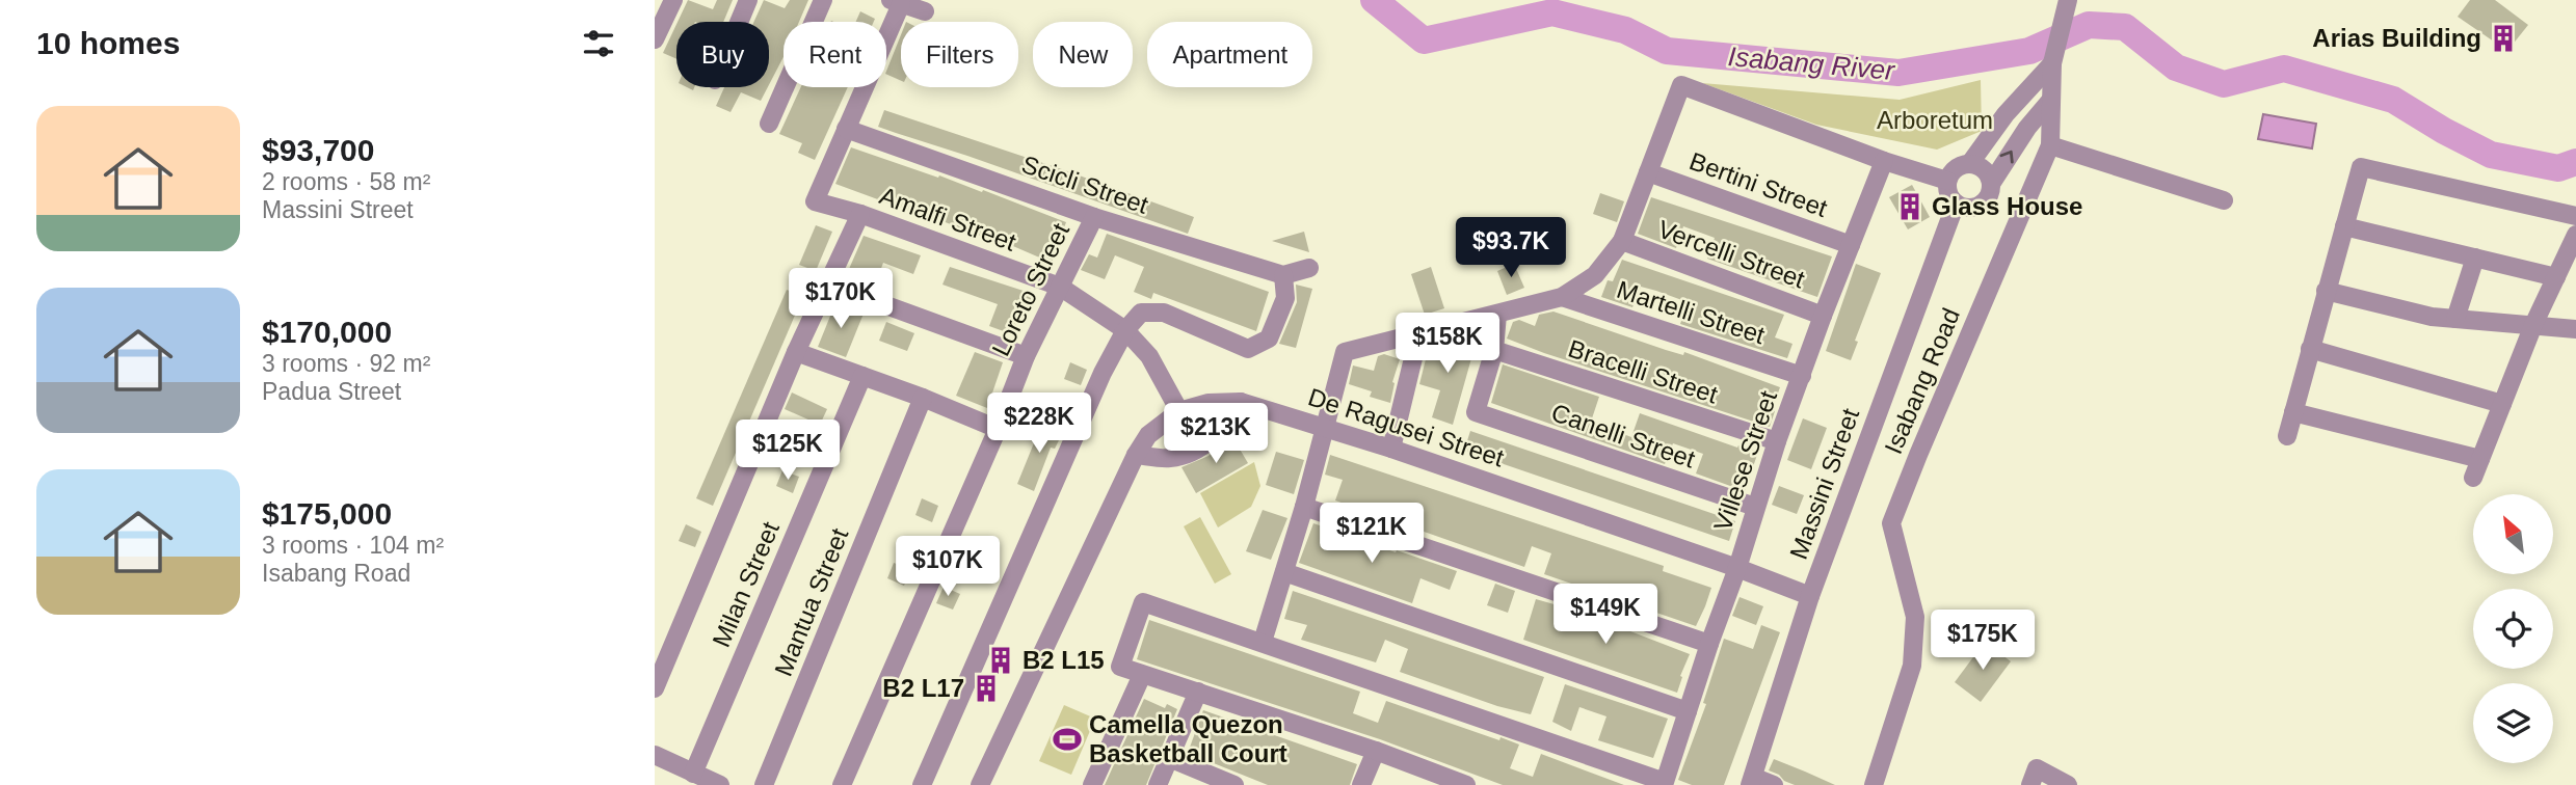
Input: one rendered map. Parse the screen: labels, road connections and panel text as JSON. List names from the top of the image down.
{
  "streets": {
    "street": [
      "Scicli Street",
      "Bertini Street",
      "Amalfi Street",
      "Vercelli Street",
      "Loreto Street",
      "Martelli Street",
      "Bracelli Street",
      "Isabang Road",
      "De Ragusei Street",
      "Canelli Street",
      "Villese Street",
      "Massini Street",
      "Milan Street",
      "Mantua Street"
    ]
  },
  "crossings": [
    ["Scicli Street", "Amalfi Street"],
    ["Scicli Street", "Loreto Street"],
    ["Bertini Street", "Villese Street"],
    ["Amalfi Street", "Loreto Street"],
    ["Amalfi Street", "De Ragusei Street"],
    ["Vercelli Street", "Villese Street"],
    ["Martelli Street", "Villese Street"],
    ["Bracelli Street", "Canelli Street"],
    ["Bracelli Street", "Villese Street"],
    ["De Ragusei Street", "Villese Street"],
    ["De Ragusei Street", "Massini Street"],
    ["Canelli Street", "Villese Street"]
  ],
  "water": ["Isabang River"],
  "parks": ["Arboretum"],
  "places": {
    "building": [
      "Arias Building",
      "Glass House",
      "B2 L15",
      "B2 L17"
    ],
    "sports": ["Camella Quezon Basketball Court"]
  },
  "north": "top left",
  "page": {
    "heading": "10 homes",
    "chip": [
      "Buy",
      "Rent",
      "Filters",
      "New",
      "Apartment"
    ],
    "list": [
      {
        "name": "$93,700",
        "note": "2 rooms · 58 m² · Massini Street"
      },
      {
        "name": "$170,000",
        "note": "3 rooms · 92 m² · Padua Street"
      },
      {
        "name": "$175,000",
        "note": "3 rooms · 104 m² · Isabang Road"
      }
    ],
    "price": [
      "$93.7K",
      "$170K",
      "$158K",
      "$228K",
      "$213K",
      "$125K",
      "$121K",
      "$107K",
      "$149K",
      "$175K"
    ]
  }
}
